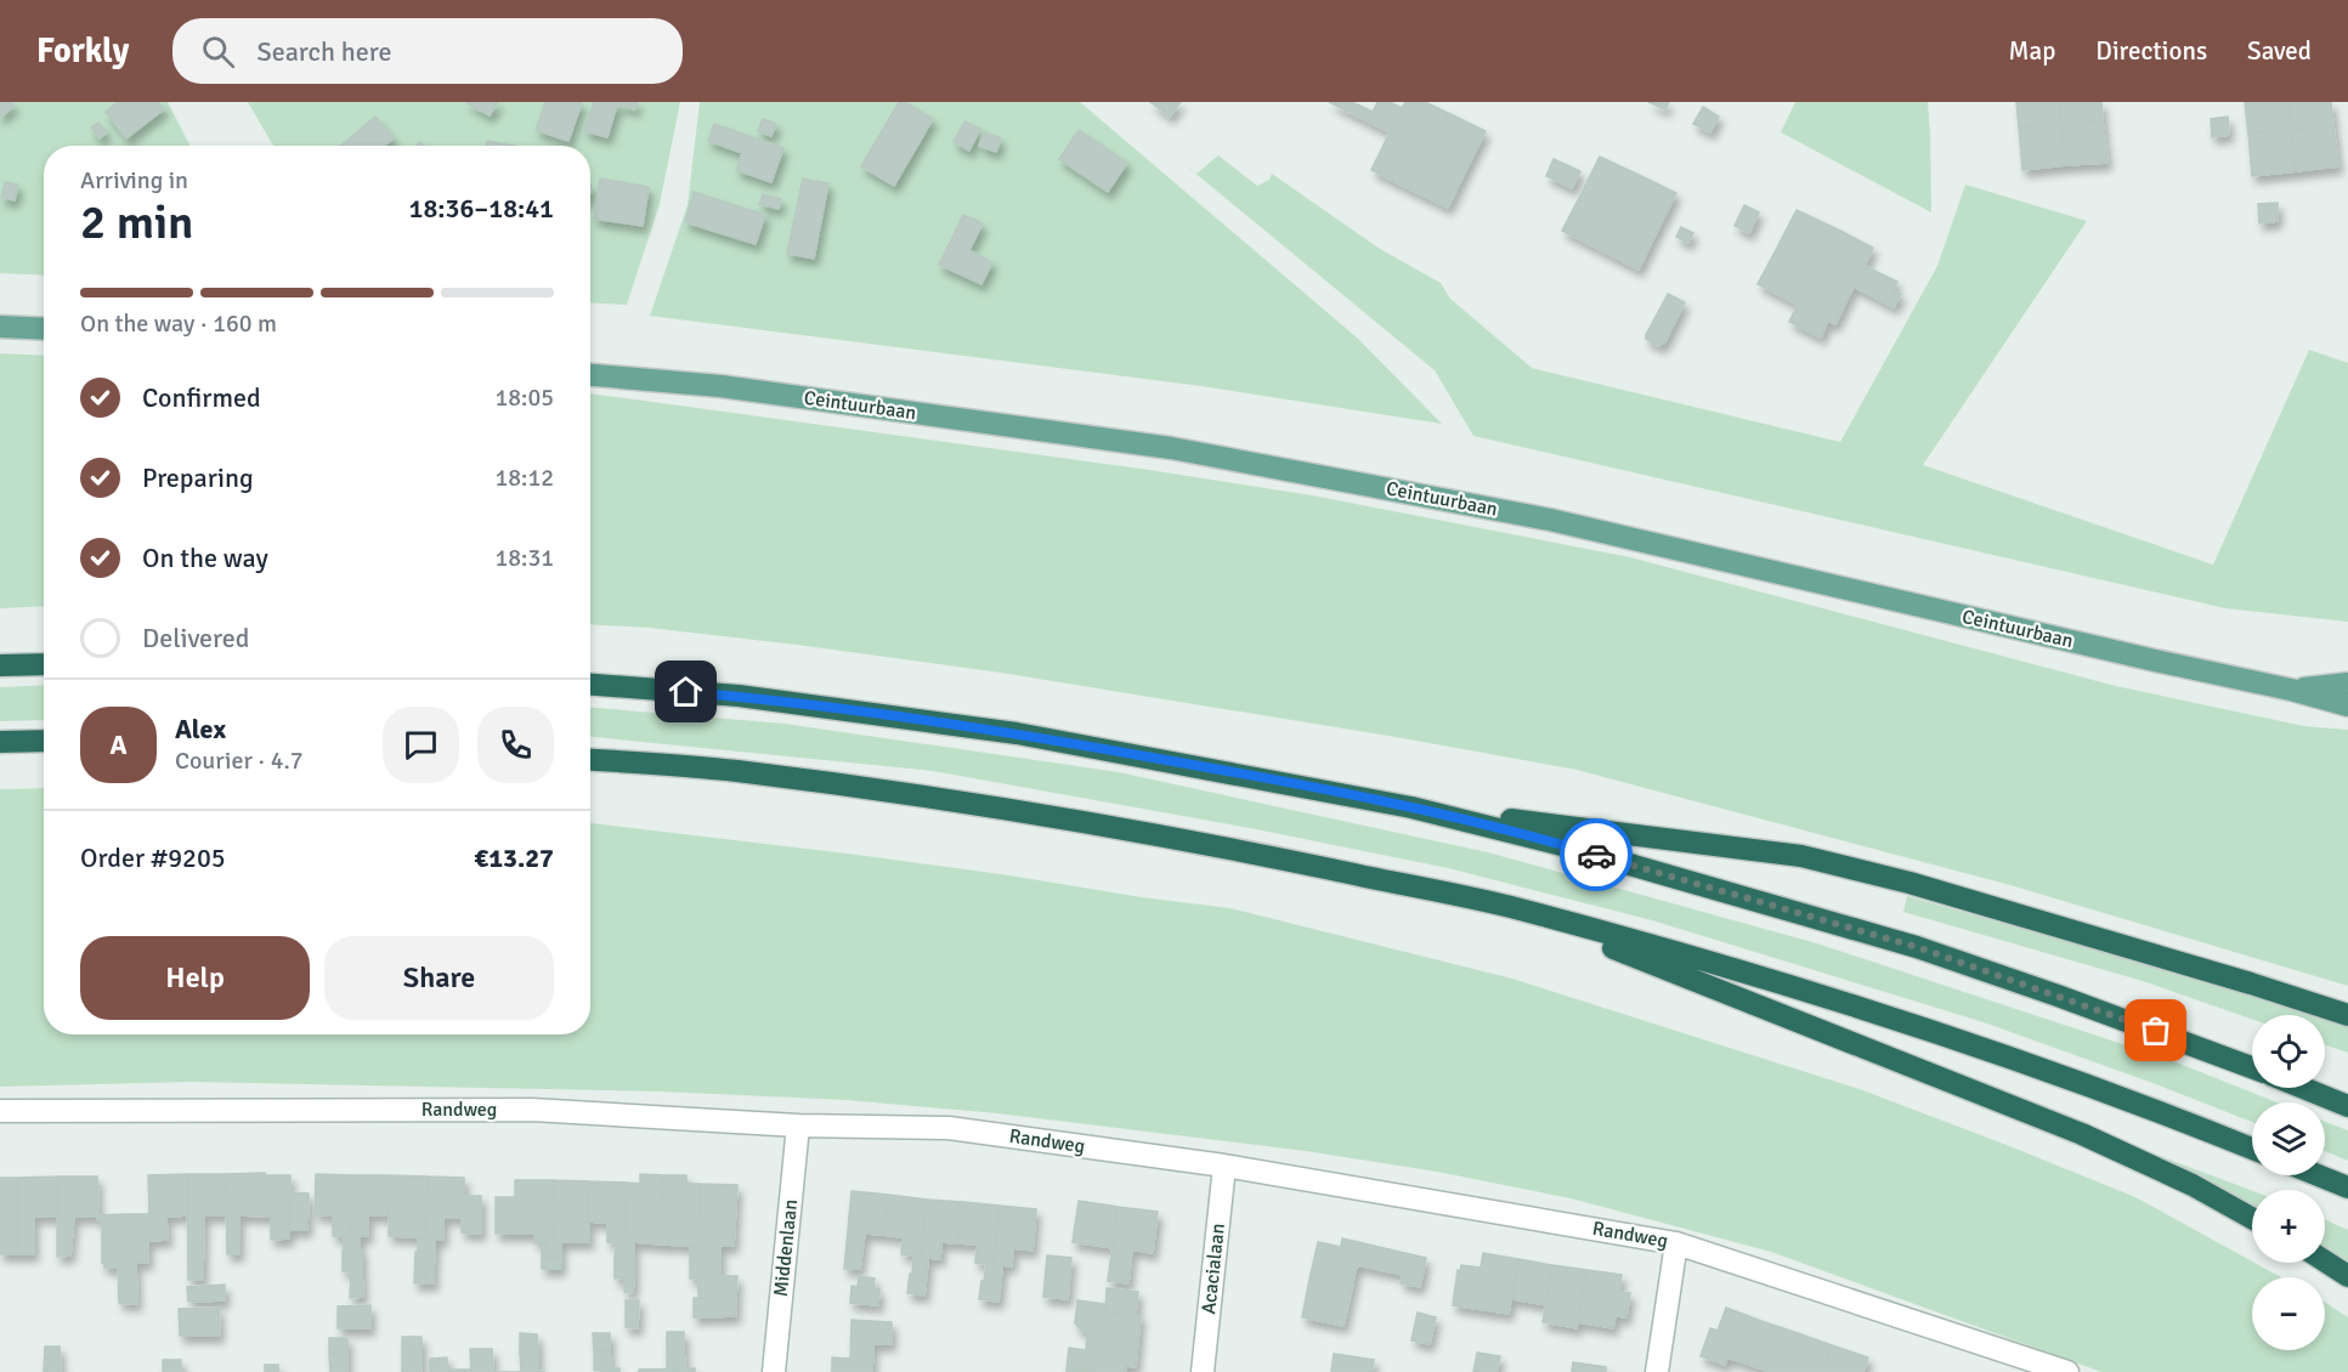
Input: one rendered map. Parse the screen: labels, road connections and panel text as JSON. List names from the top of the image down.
{
  "streets": {
    "main road": ["Ceintuurbaan"],
    "street": ["Randweg", "Middenlaan", "Acacialaan"]
  },
  "crossings": [
    ["Randweg", "Middenlaan"],
    ["Randweg", "Acacialaan"]
  ],
  "page": {
    "header": "Forkly",
    "search": "Search here",
    "nav": ["Map", "Directions", "Saved"],
    "heading": ["2 min", "Arriving in", "18:36–18:41"],
    "panel": [
      "Alex",
      "Courier · 4.7",
      "Order #9205",
      "€13.27"
    ],
    "bar": "On the way · 160 m",
    "list": [
      ["Confirmed", "18:05"],
      ["Preparing", "18:12"],
      ["On the way", "18:31"],
      "Delivered"
    ],
    "round": "A",
    "buttons": ["Help", "Share"],
    "map_buttons": ["+", "−"]
  }
}
